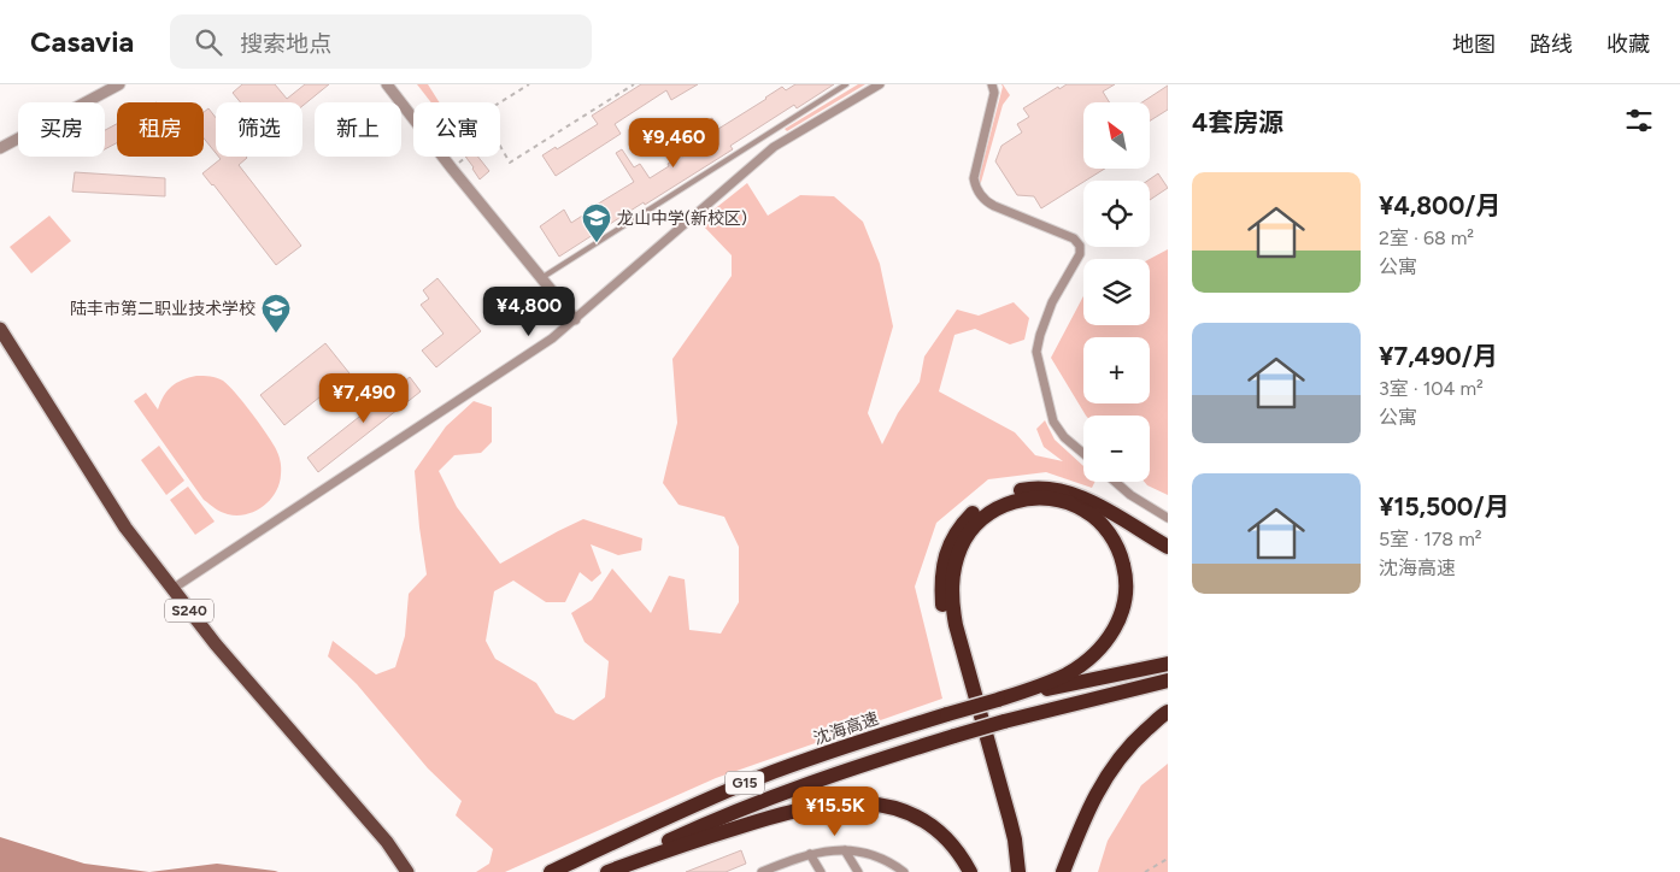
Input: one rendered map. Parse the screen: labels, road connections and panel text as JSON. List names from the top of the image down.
{
  "streets": {
    "highway": ["沈海高速", "G15"],
    "main road": ["S240"]
  },
  "places": {
    "school or university": ["龙山中学(新校区)", "陆丰市第二职业技术学校"]
  },
  "north": "top left",
  "page": {
    "header": "Casavia",
    "search": "搜索地点",
    "nav": ["地图", "路线", "收藏"],
    "heading": "4套房源",
    "map_buttons": ["+", "−"],
    "chip": [
      "买房",
      "租房",
      "筛选",
      "新上",
      "公寓"
    ],
    "price": [
      "¥9,460",
      "¥4,800",
      "¥7,490",
      "¥15.5K"
    ],
    "list": [
      {
        "name": "¥4,800/月",
        "note": "2室 · 68 m² · 公寓"
      },
      {
        "name": "¥7,490/月",
        "note": "3室 · 104 m² · 公寓"
      },
      {
        "name": "¥15,500/月",
        "note": "5室 · 178 m² · 沈海高速"
      }
    ]
  }
}
